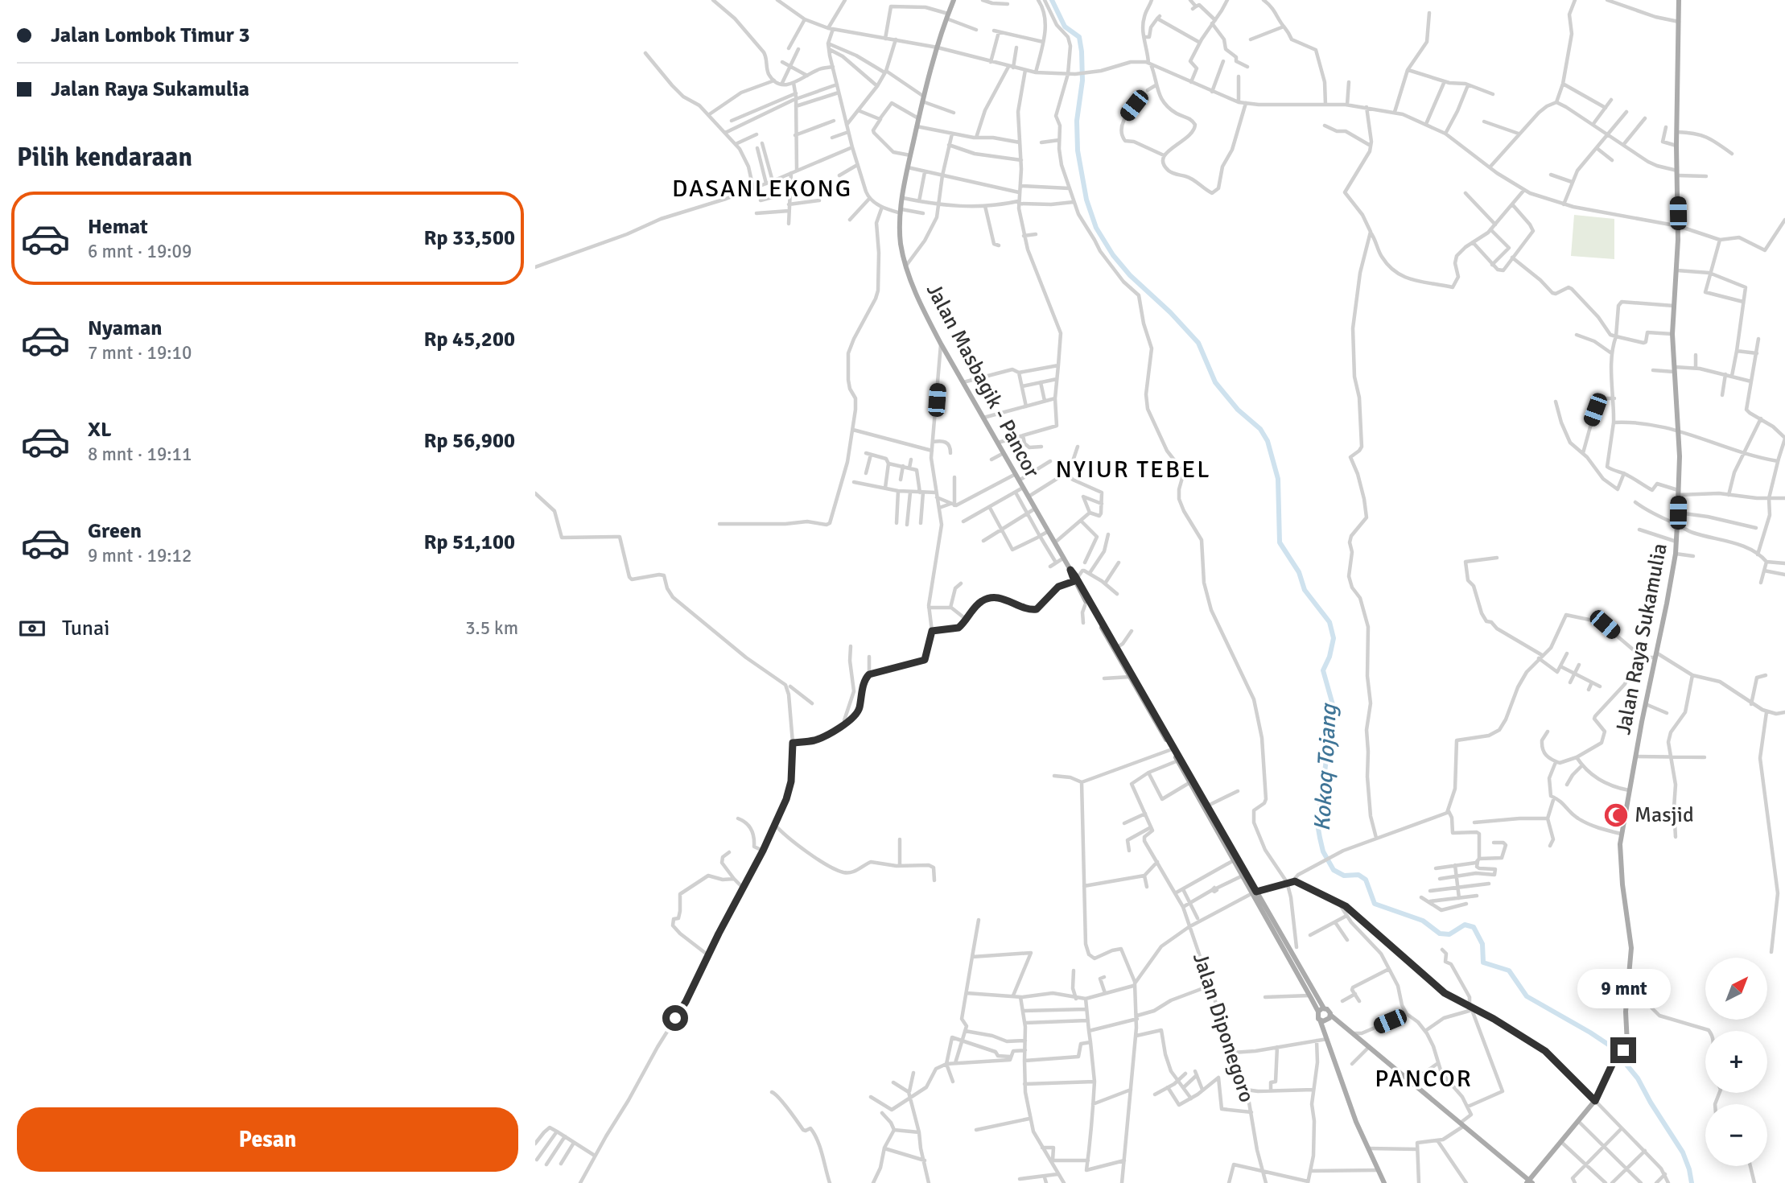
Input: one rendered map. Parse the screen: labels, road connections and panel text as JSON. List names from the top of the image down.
{
  "streets": {
    "main road": ["Jalan Masbagik - Pancor", "Jalan Raya Sukamulia"],
    "street": ["Jalan Diponegoro"]
  },
  "districts": ["DASANLEKONG", "NYIUR TEBEL", "PANCOR"],
  "water": ["Kokoq Tojang"],
  "places": {
    "mosque": ["Masjid"]
  },
  "north": "top right",
  "page": {
    "banner": ["Jalan Lombok Timur 3", "Jalan Raya Sukamulia"],
    "heading": "Pilih kendaraan",
    "list": [
      {
        "name": "Hemat",
        "note": "6 mnt · 19:09",
        "value": "Rp 33,500"
      },
      {
        "name": "Nyaman",
        "note": "7 mnt · 19:10",
        "value": "Rp 45,200"
      },
      {
        "name": "XL",
        "note": "8 mnt · 19:11",
        "value": "Rp 56,900"
      },
      {
        "name": "Green",
        "note": "9 mnt · 19:12",
        "value": "Rp 51,100"
      }
    ],
    "pay": ["Tunai", "3.5 km"],
    "map_buttons": ["+", "−"],
    "bubble": "9 mnt",
    "buttons": "Pesan"
  }
}
